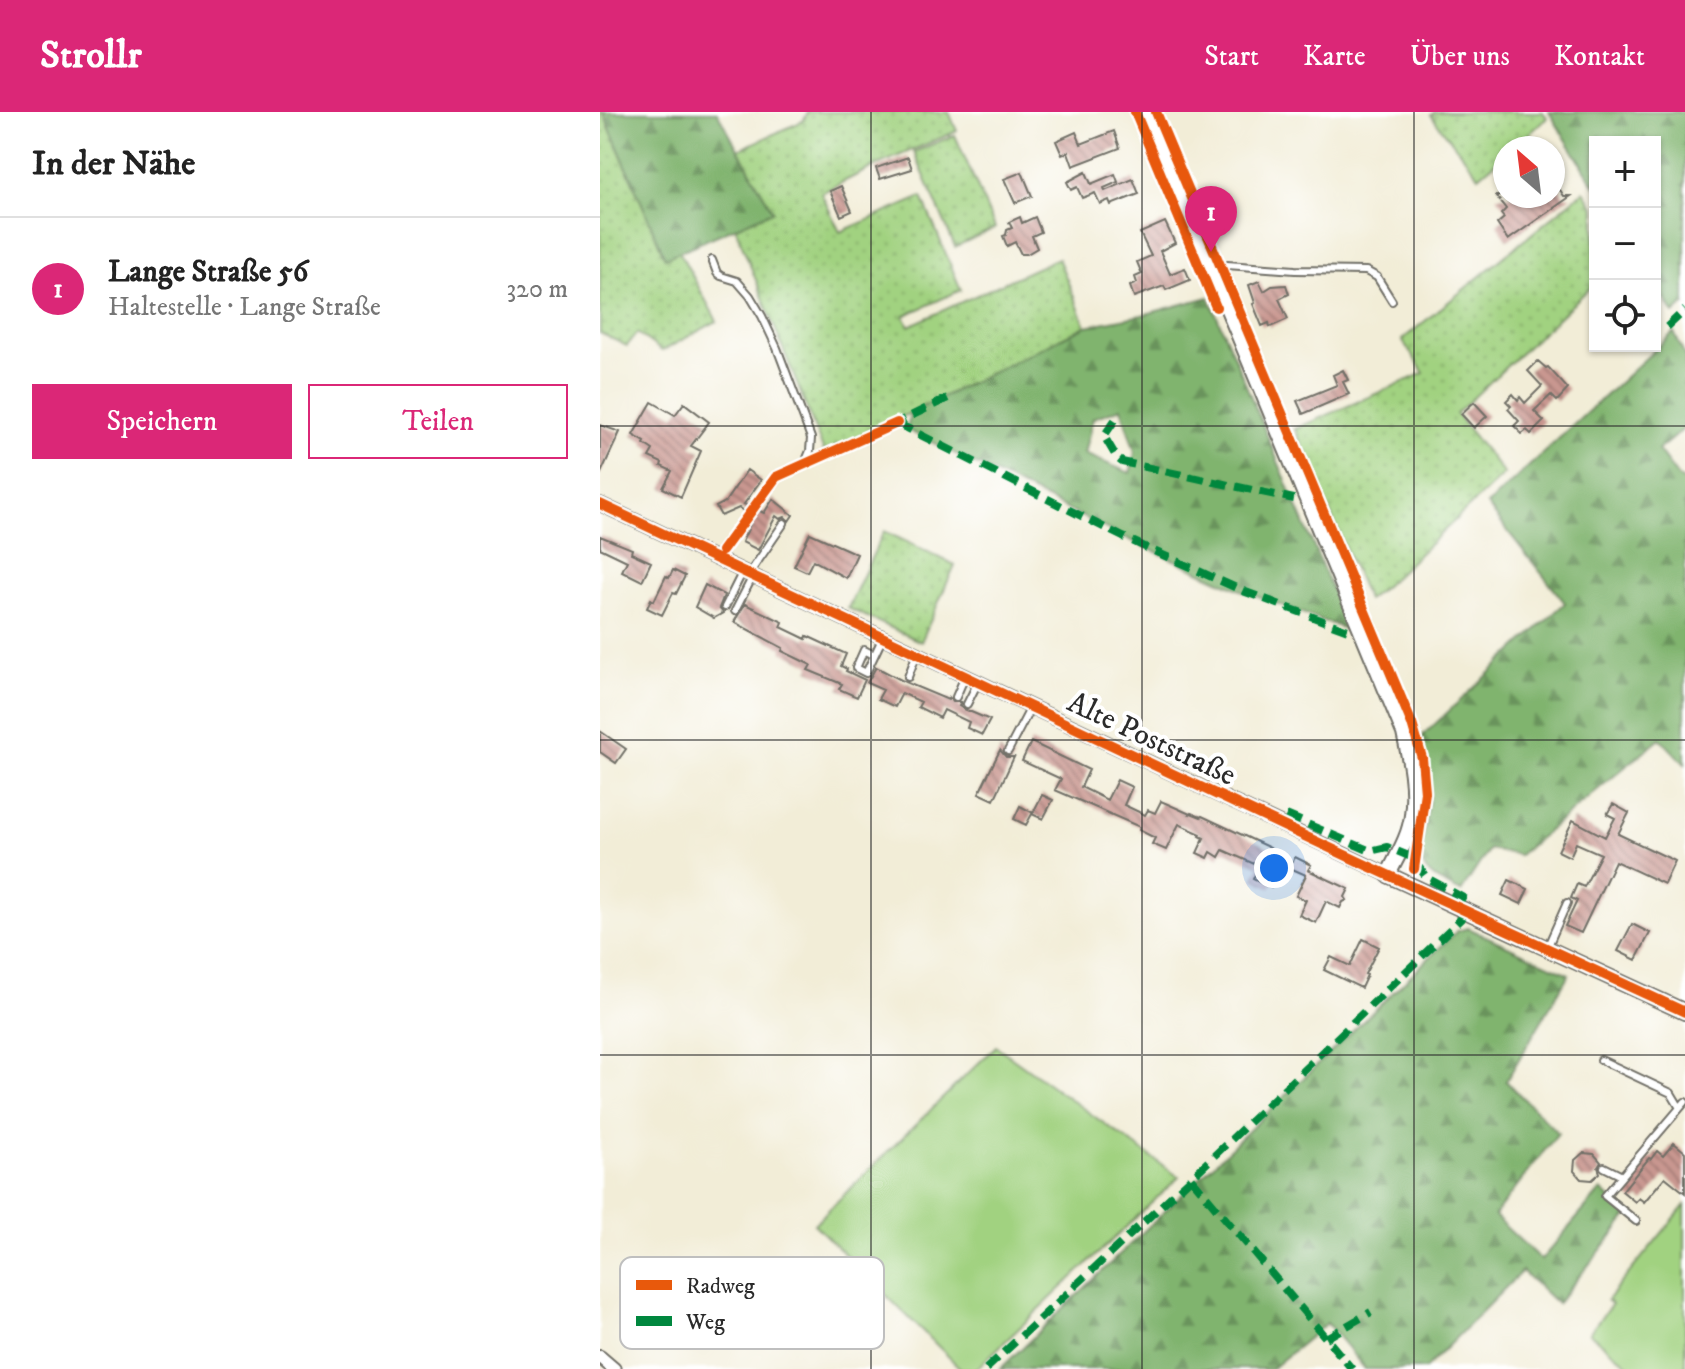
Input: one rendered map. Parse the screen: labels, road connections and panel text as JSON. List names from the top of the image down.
{
  "streets": {
    "street": ["Alte Poststraße"]
  },
  "legend": ["Radweg", "Weg"],
  "north": "top left",
  "page": {
    "header": "Strollr",
    "nav": [
      "Start",
      "Karte",
      "Über uns",
      "Kontakt"
    ],
    "heading": "In der Nähe",
    "map_buttons": ["+", "−"],
    "pins": "1",
    "list": [
      {
        "mark": "1",
        "name": "Lange Straße 56",
        "note": "Haltestelle · Lange Straße",
        "value": "320 m"
      }
    ],
    "buttons": ["Speichern", "Teilen"]
  }
}
